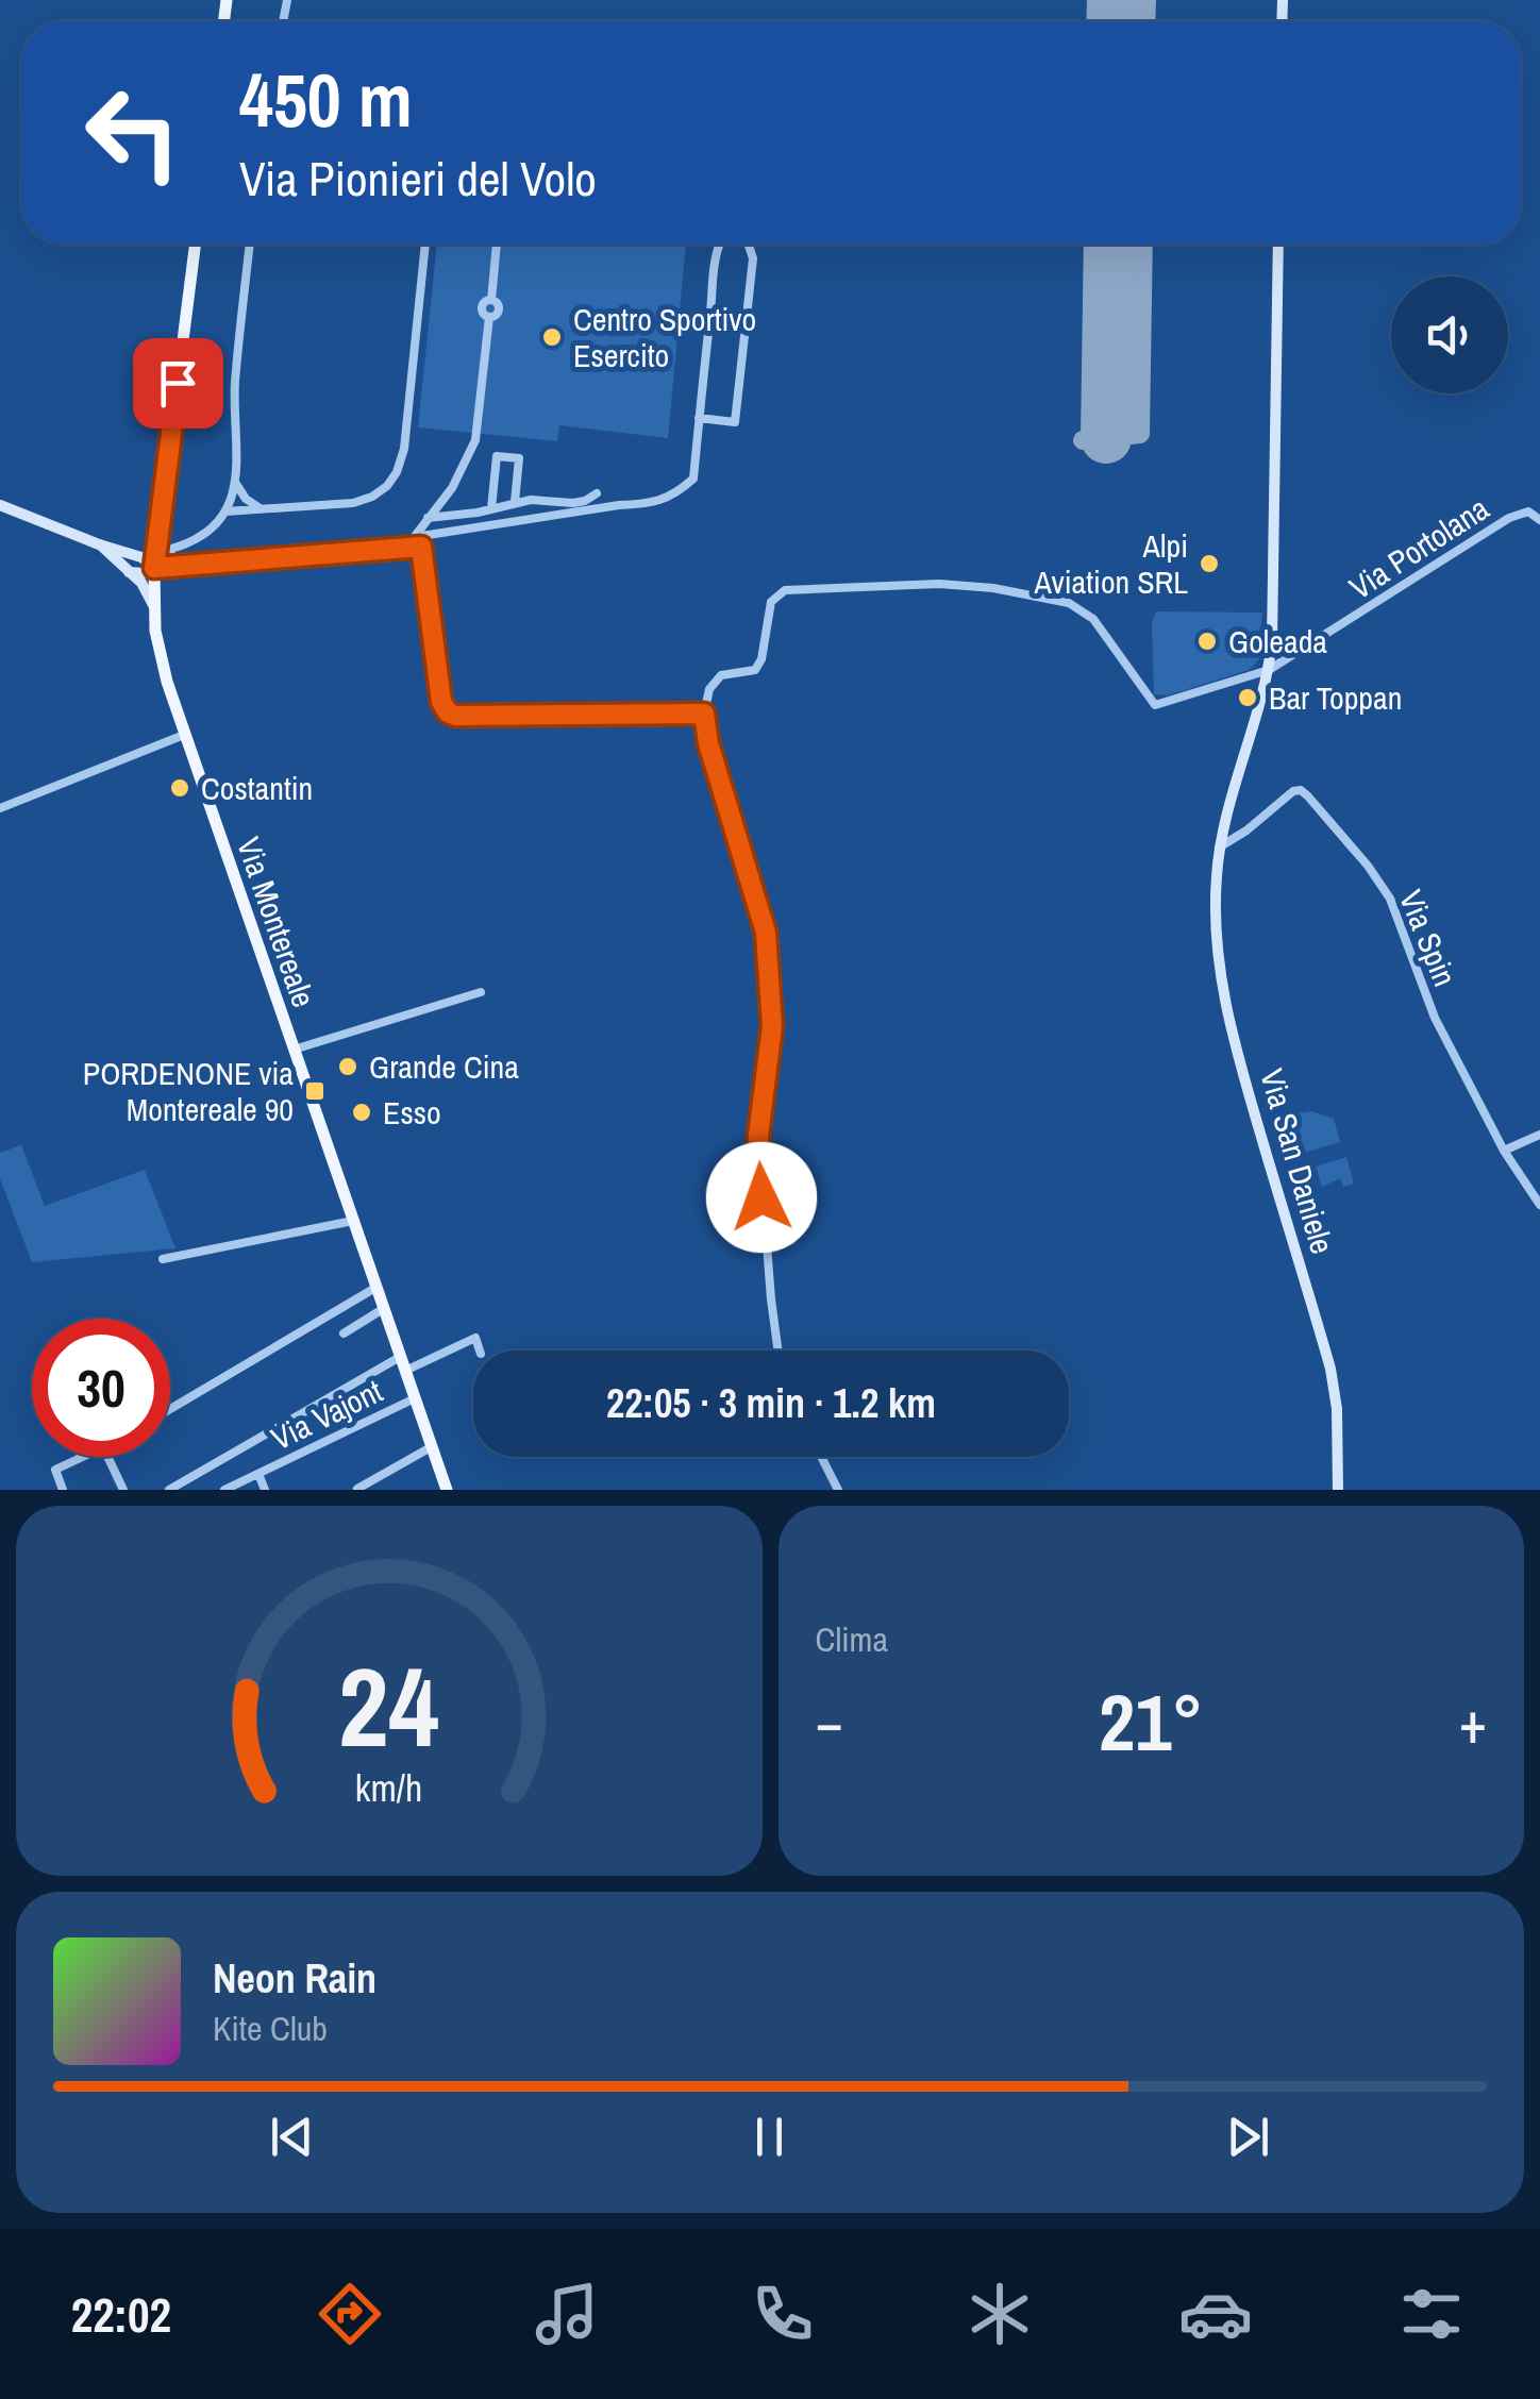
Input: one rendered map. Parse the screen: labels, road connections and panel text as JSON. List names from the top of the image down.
{
  "streets": {
    "main road": ["Via Montereale"],
    "street": [
      "Via Portolana",
      "Via Spin",
      "Via San Daniele",
      "Via Vajont"
    ]
  },
  "crossings": [
    ["Via Portolana", "Via San Daniele"],
    ["Via Montereale", "Via Vajont"],
    ["Via Spin", "Via San Daniele"]
  ],
  "places": {
    "other": [
      "Centro Sportivo Esercito",
      "Alpi Aviation SRL",
      "Goleada",
      "Bar Toppan",
      "Costantin",
      "Grande Cina",
      "Esso"
    ],
    "transit": ["PORDENONE via Montereale 90"]
  },
  "page": {
    "turn": ["450 m", "Via Pionieri del Volo"],
    "limit": "30",
    "trip": "22:05 · 3 min · 1.2 km",
    "tile": "Clima",
    "heat": ["−", "21°", "+"],
    "song": ["Neon Rain", "Kite Club"],
    "tabs": "22:02",
    "gauge": ["24", "km/h"]
  }
}
